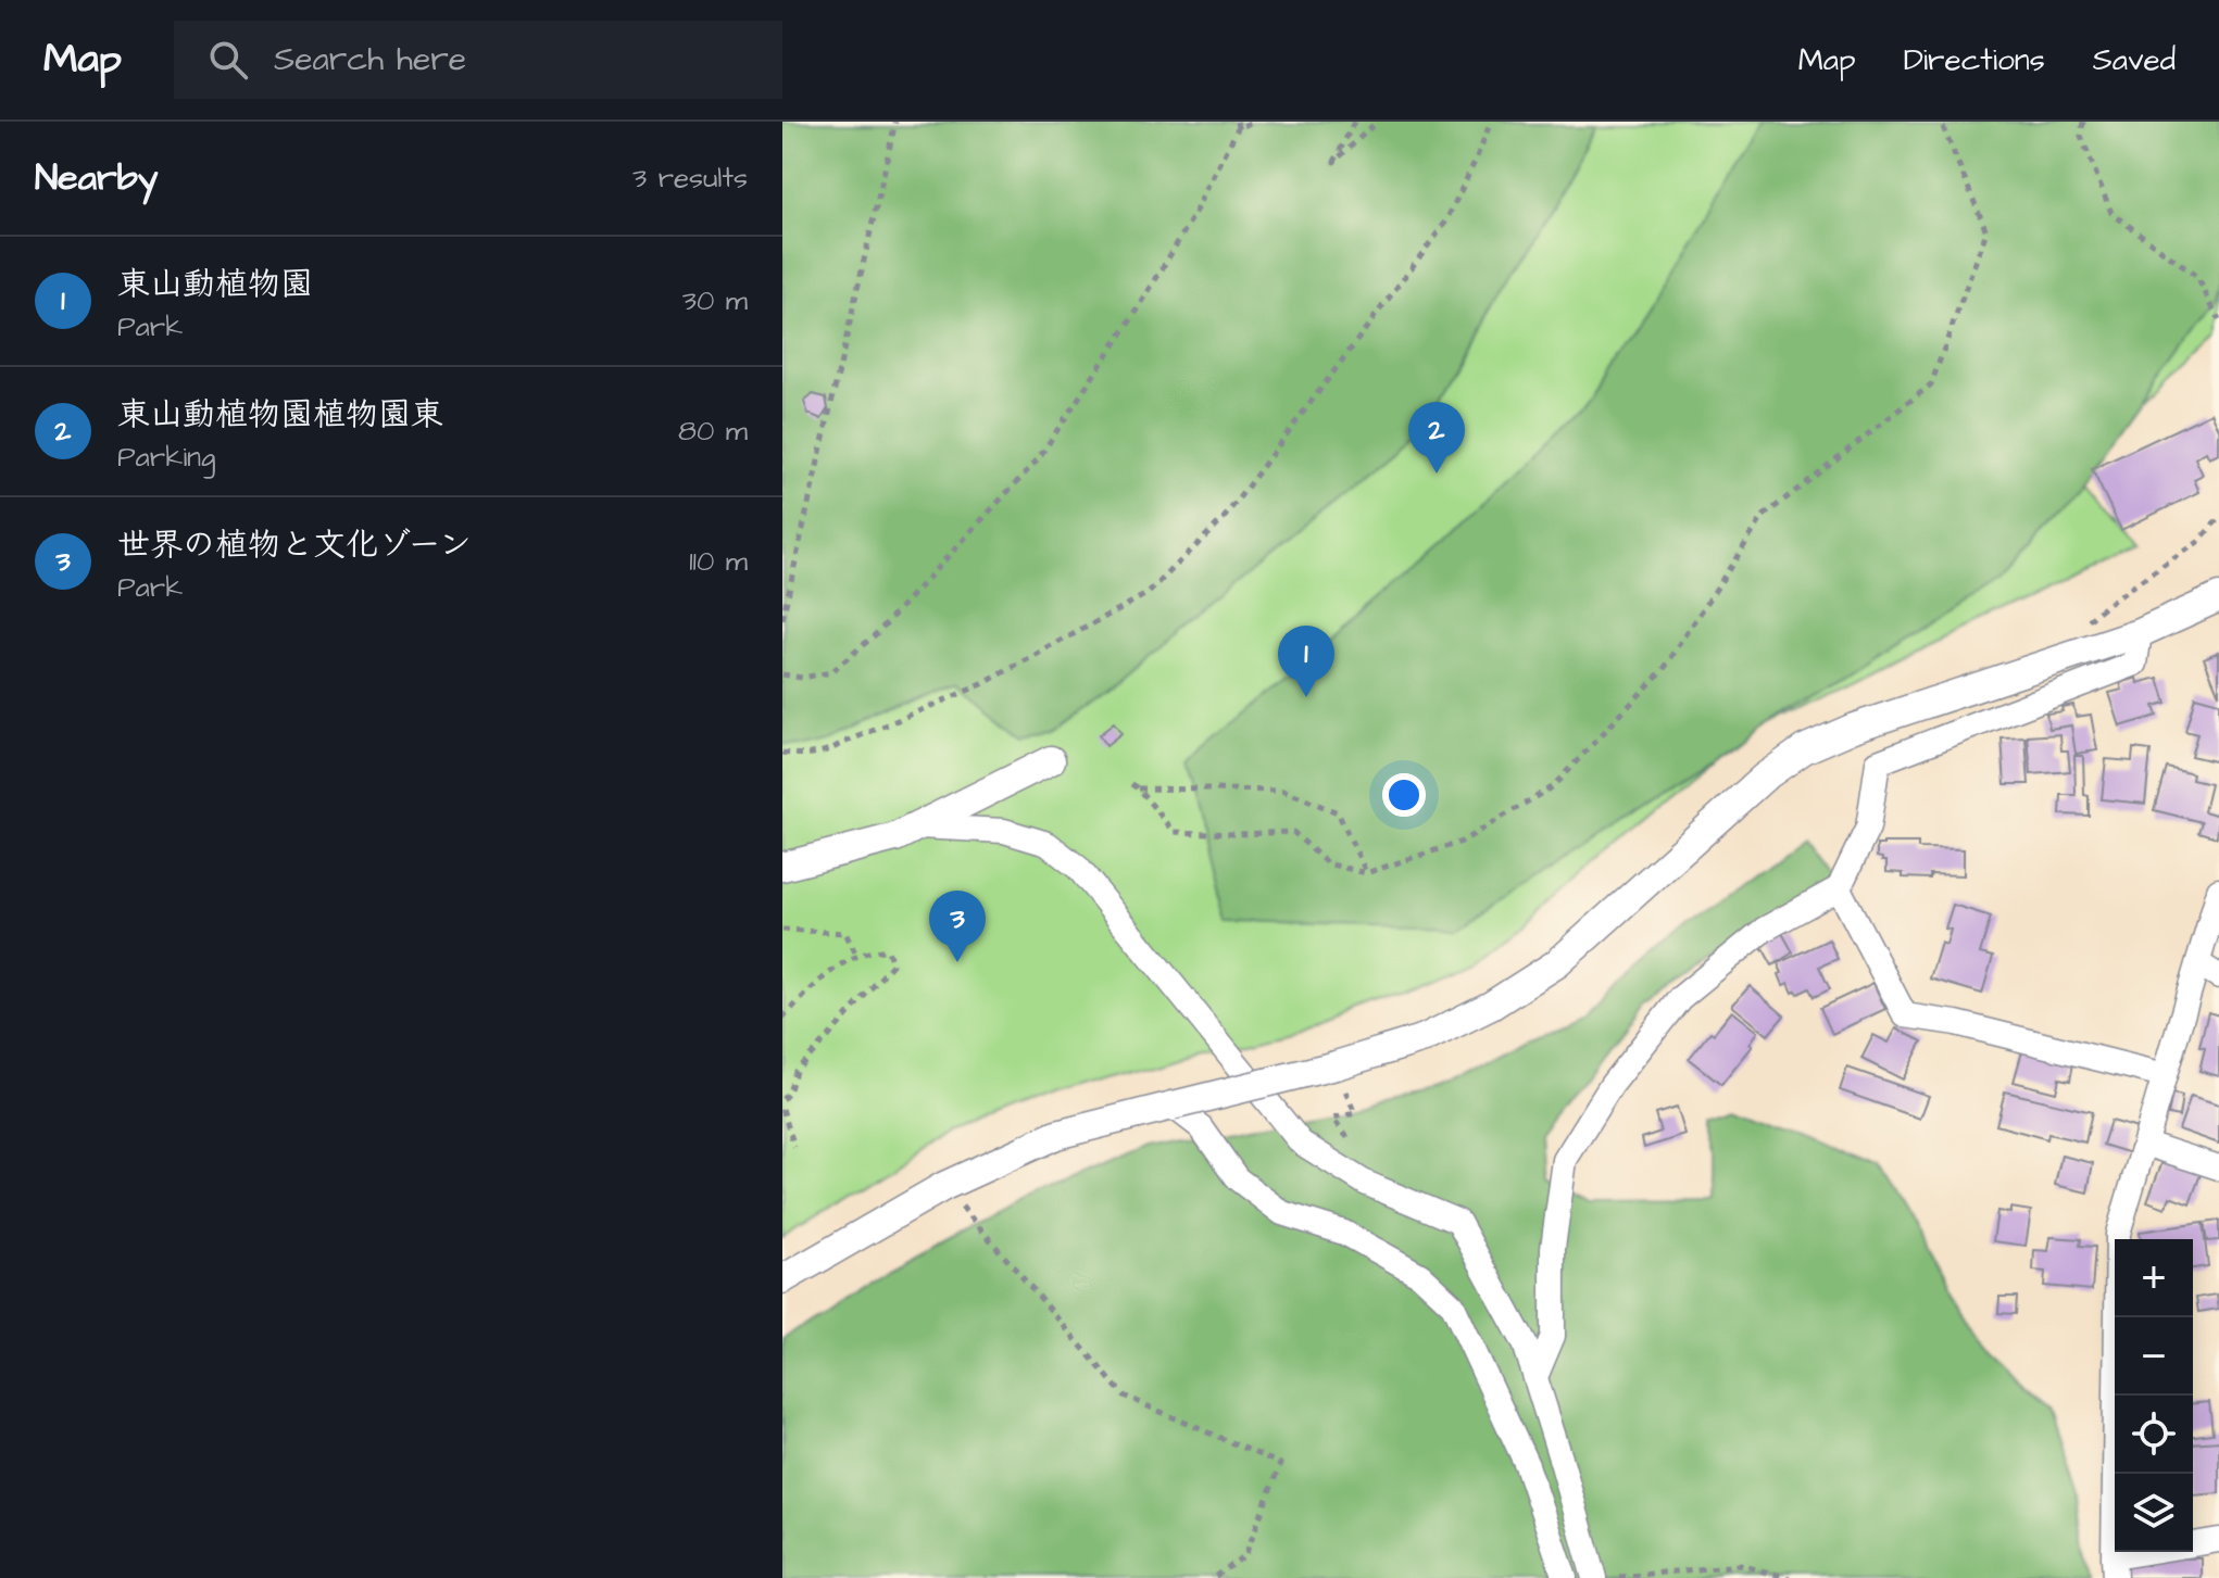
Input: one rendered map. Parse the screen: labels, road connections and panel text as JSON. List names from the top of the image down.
{
  "page": {
    "header": "Map",
    "search": "Search here",
    "nav": ["Map", "Directions", "Saved"],
    "heading": ["Nearby", "3 results"],
    "list": [
      {
        "mark": "1",
        "name": "東山動植物園",
        "note": "Park",
        "value": "30 m"
      },
      {
        "mark": "2",
        "name": "東山動植物園植物園東",
        "note": "Parking",
        "value": "80 m"
      },
      {
        "mark": "3",
        "name": "世界の植物と文化ゾーン",
        "note": "Park",
        "value": "110 m"
      }
    ],
    "pins": ["2", "1", "3"],
    "map_buttons": ["+", "−"]
  }
}
